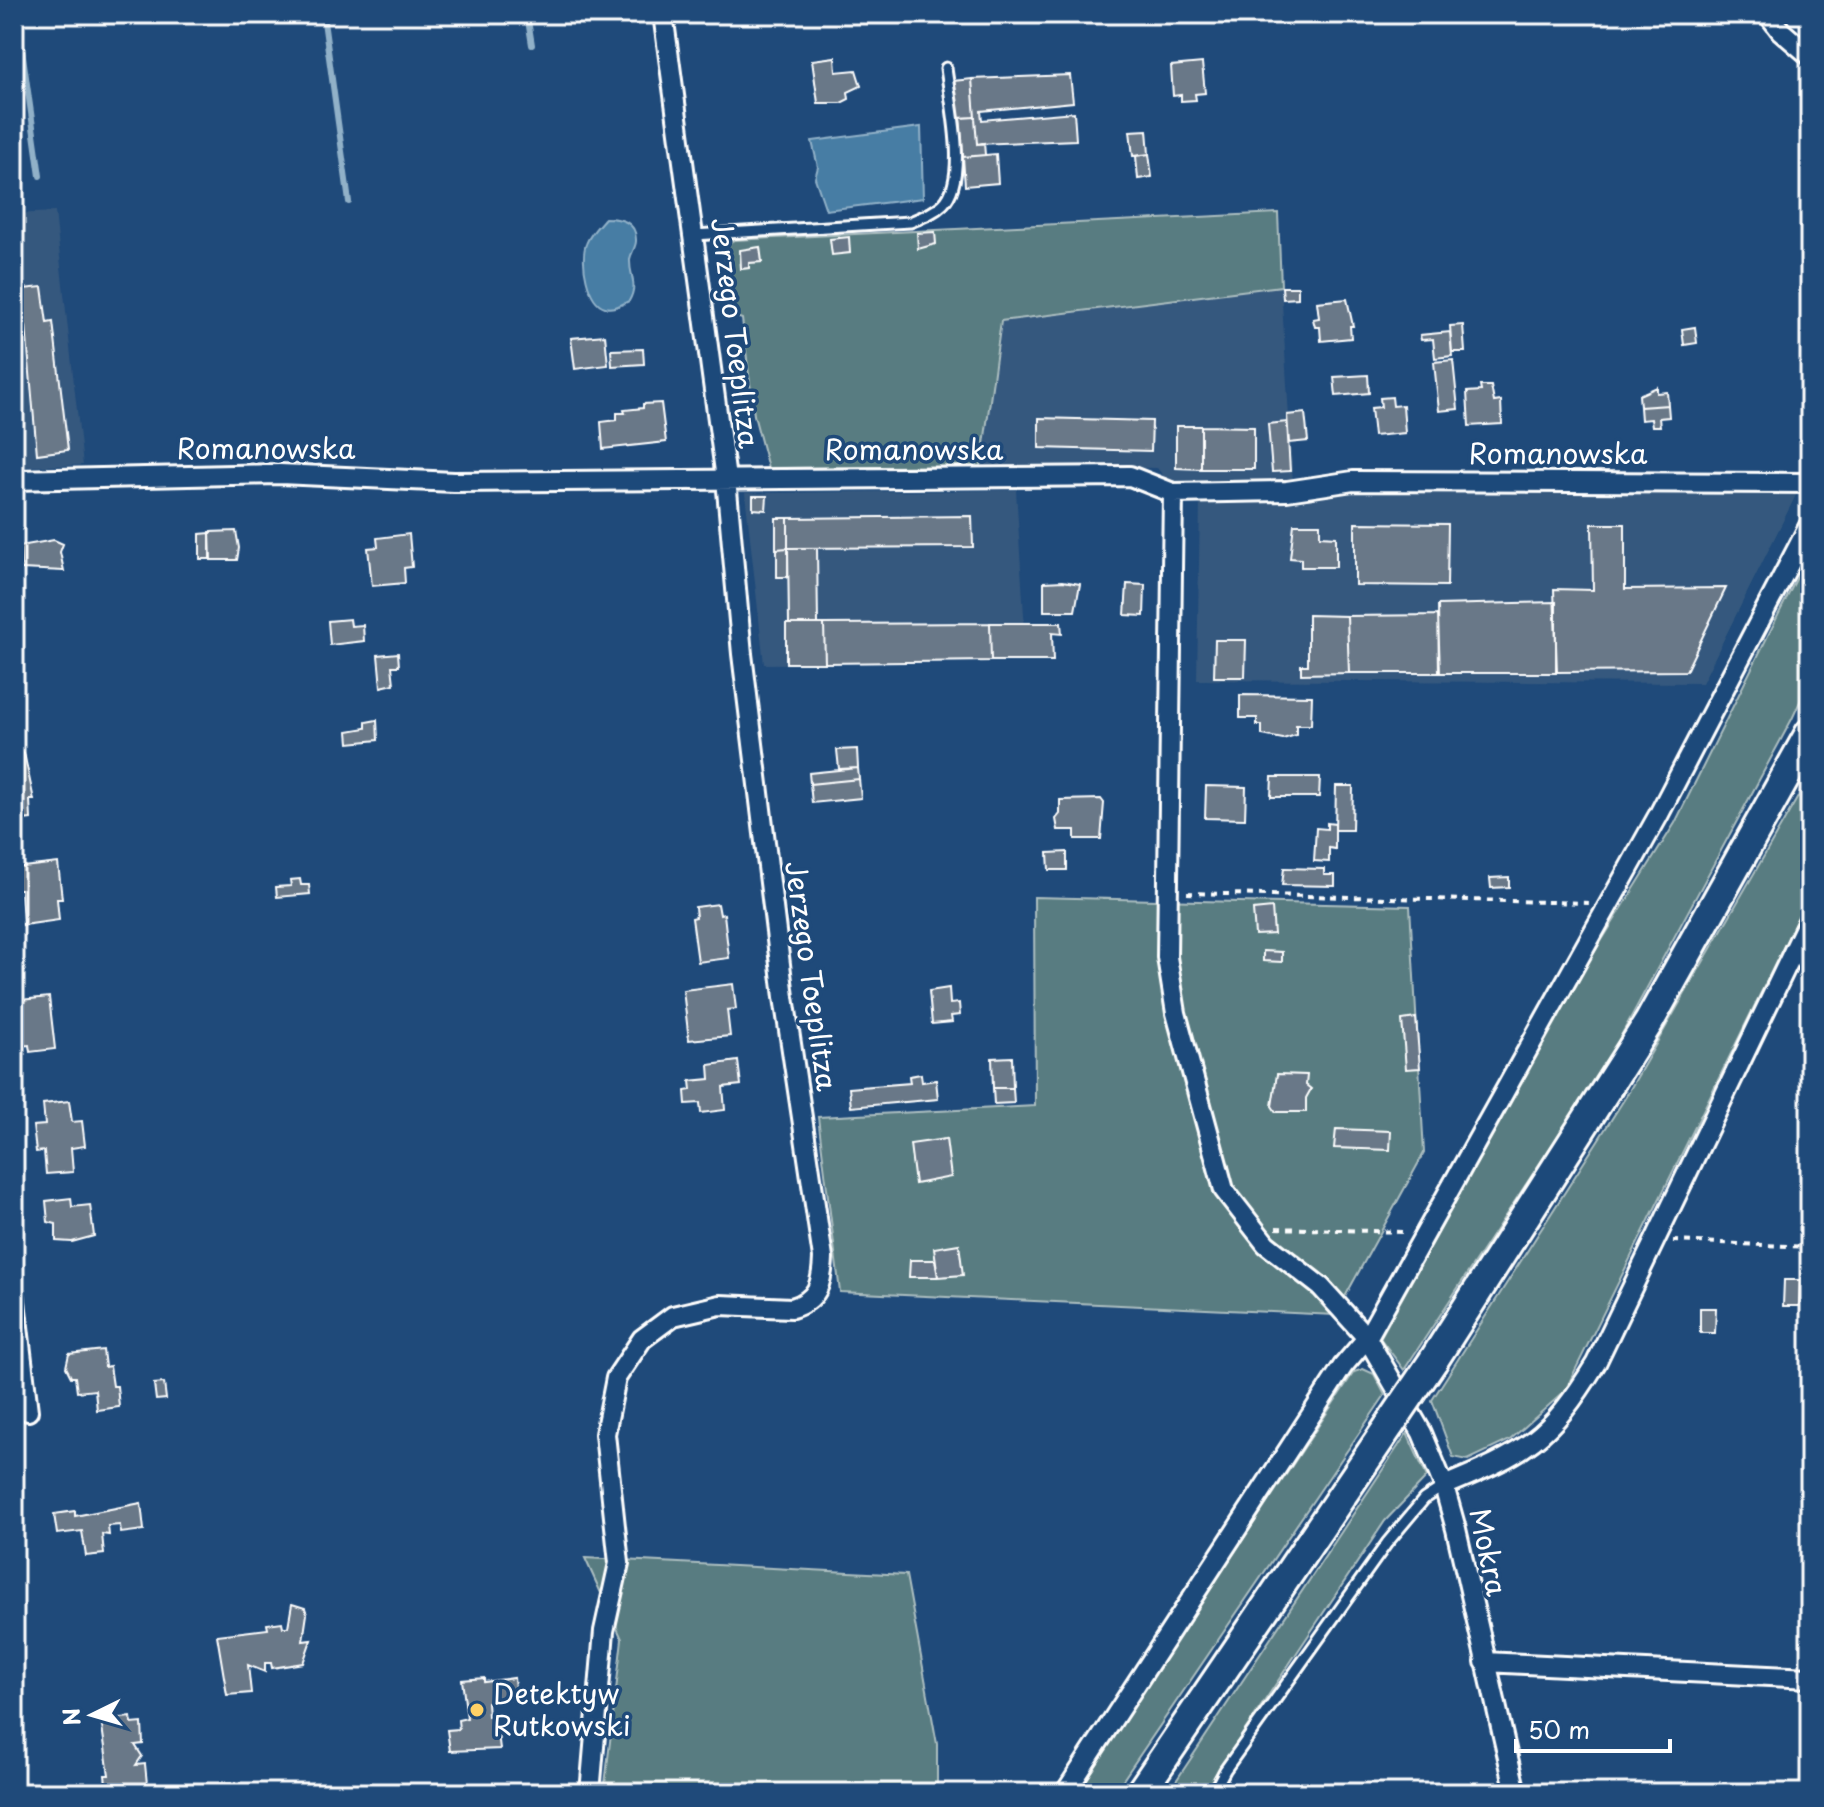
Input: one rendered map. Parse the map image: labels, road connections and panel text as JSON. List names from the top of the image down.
{
  "streets": {
    "street": ["Jerzego Toeplitza", "Romanowska", "Mokra"]
  },
  "crossings": [
    ["Jerzego Toeplitza", "Romanowska"],
    ["Romanowska", "Mokra"]
  ],
  "places": ["Detektyw Rutkowski"],
  "scale_bar": "50 m",
  "north": "left"
}
